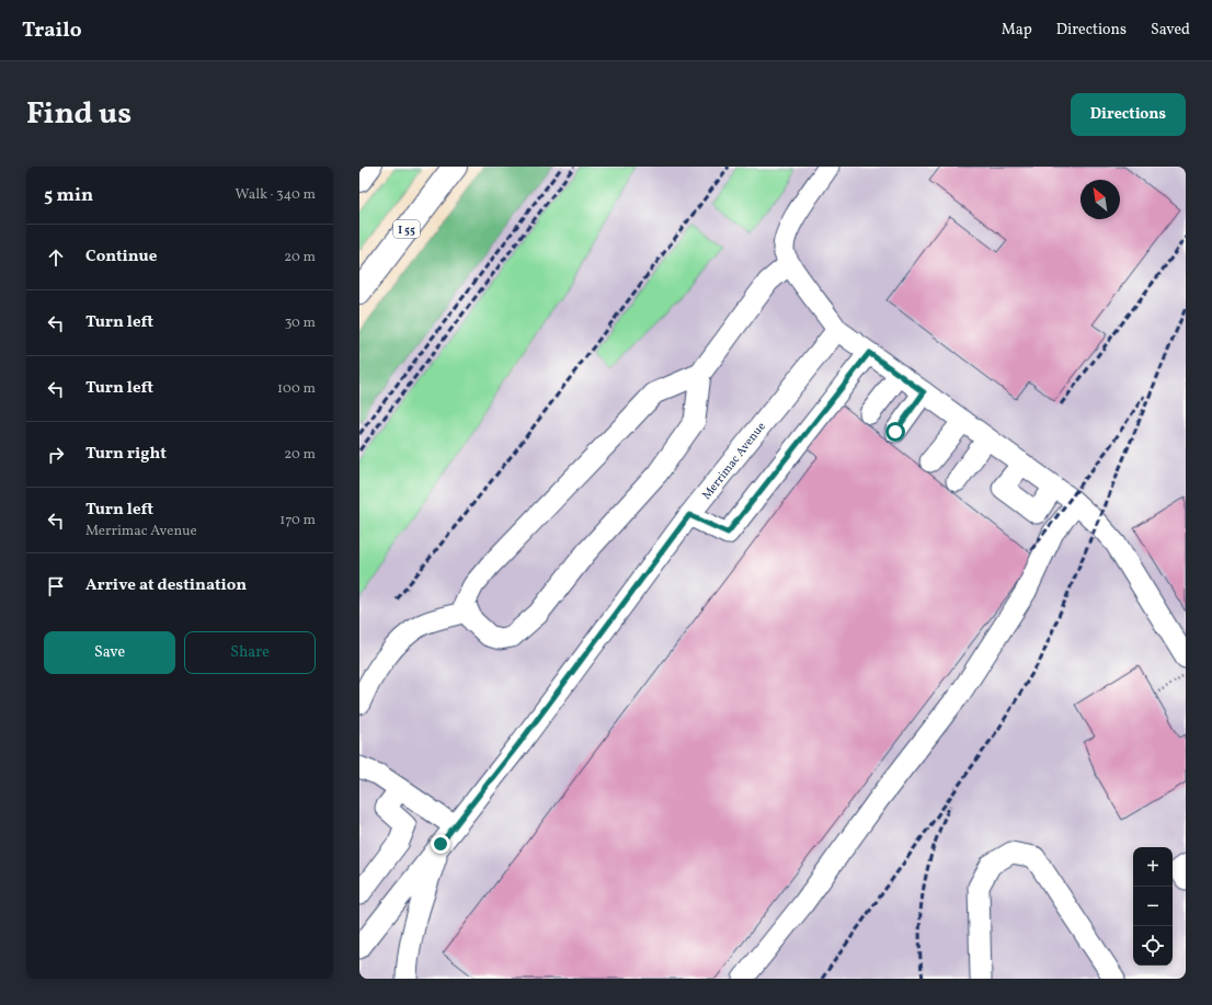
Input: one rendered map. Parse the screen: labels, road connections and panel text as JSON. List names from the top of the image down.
{
  "streets": {
    "highway": ["I 55"],
    "street": ["Merrimac Avenue"]
  },
  "north": "top left",
  "page": {
    "header": "Trailo",
    "nav": ["Map", "Directions", "Saved"],
    "title": "Find us",
    "buttons": [
      "Directions",
      ["Save", "Share"]
    ],
    "heading": ["5 min", "Walk · 340 m"],
    "list": [
      ["Continue", "20 m"],
      ["Turn left", "30 m"],
      ["Turn left", "100 m"],
      ["Turn right", "20 m"],
      ["Turn left", "Merrimac Avenue", "170 m"],
      "Arrive at destination"
    ],
    "map_buttons": ["+", "−"]
  }
}
